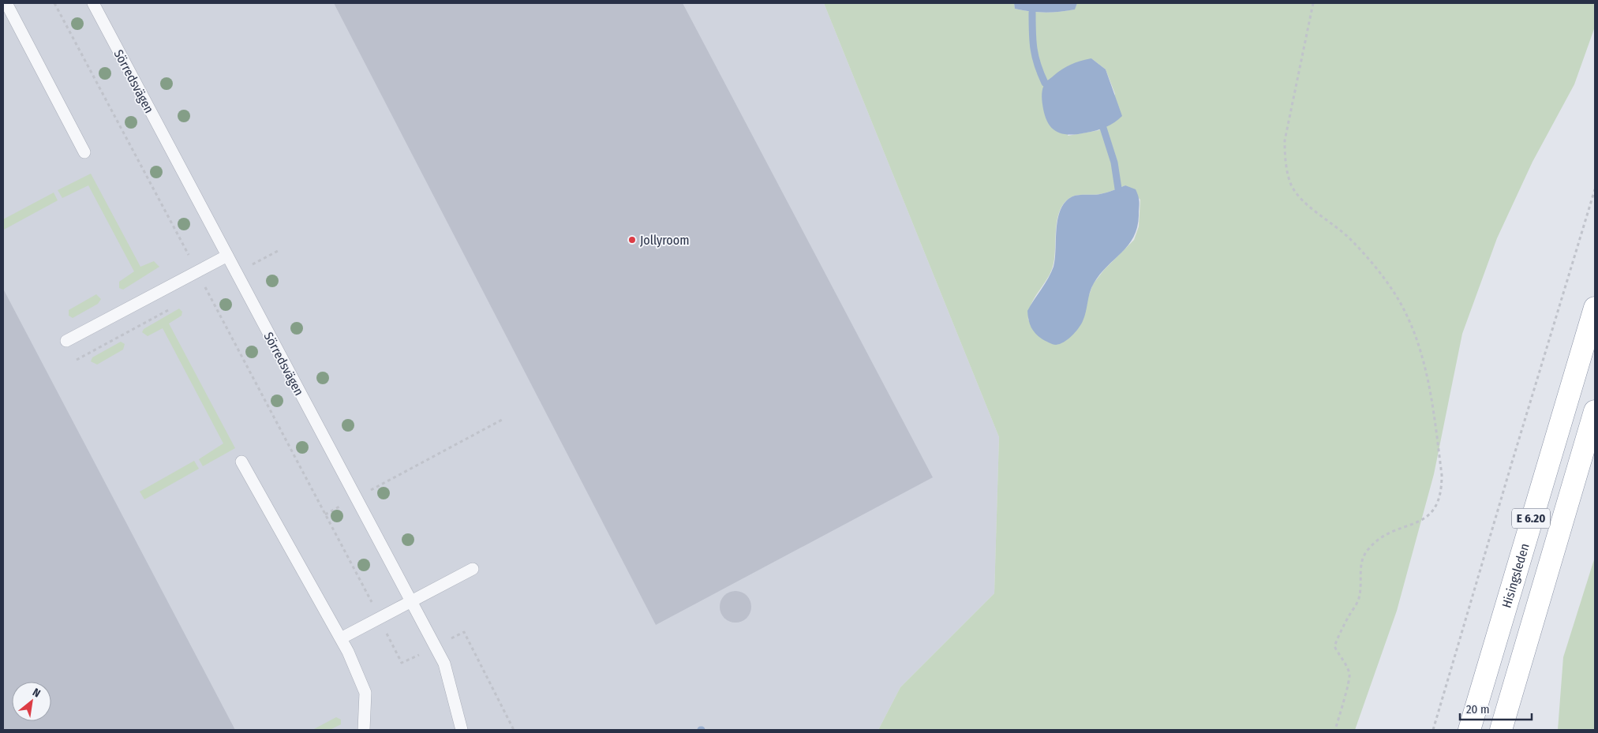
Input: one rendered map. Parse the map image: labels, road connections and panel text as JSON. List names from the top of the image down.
{
  "streets": {
    "highway": ["E 6.20", "Hisingsleden"],
    "lane": ["Sörredsvägen"]
  },
  "places": ["Jollyroom"],
  "scale_bar": "20 m",
  "north": "top right"
}
